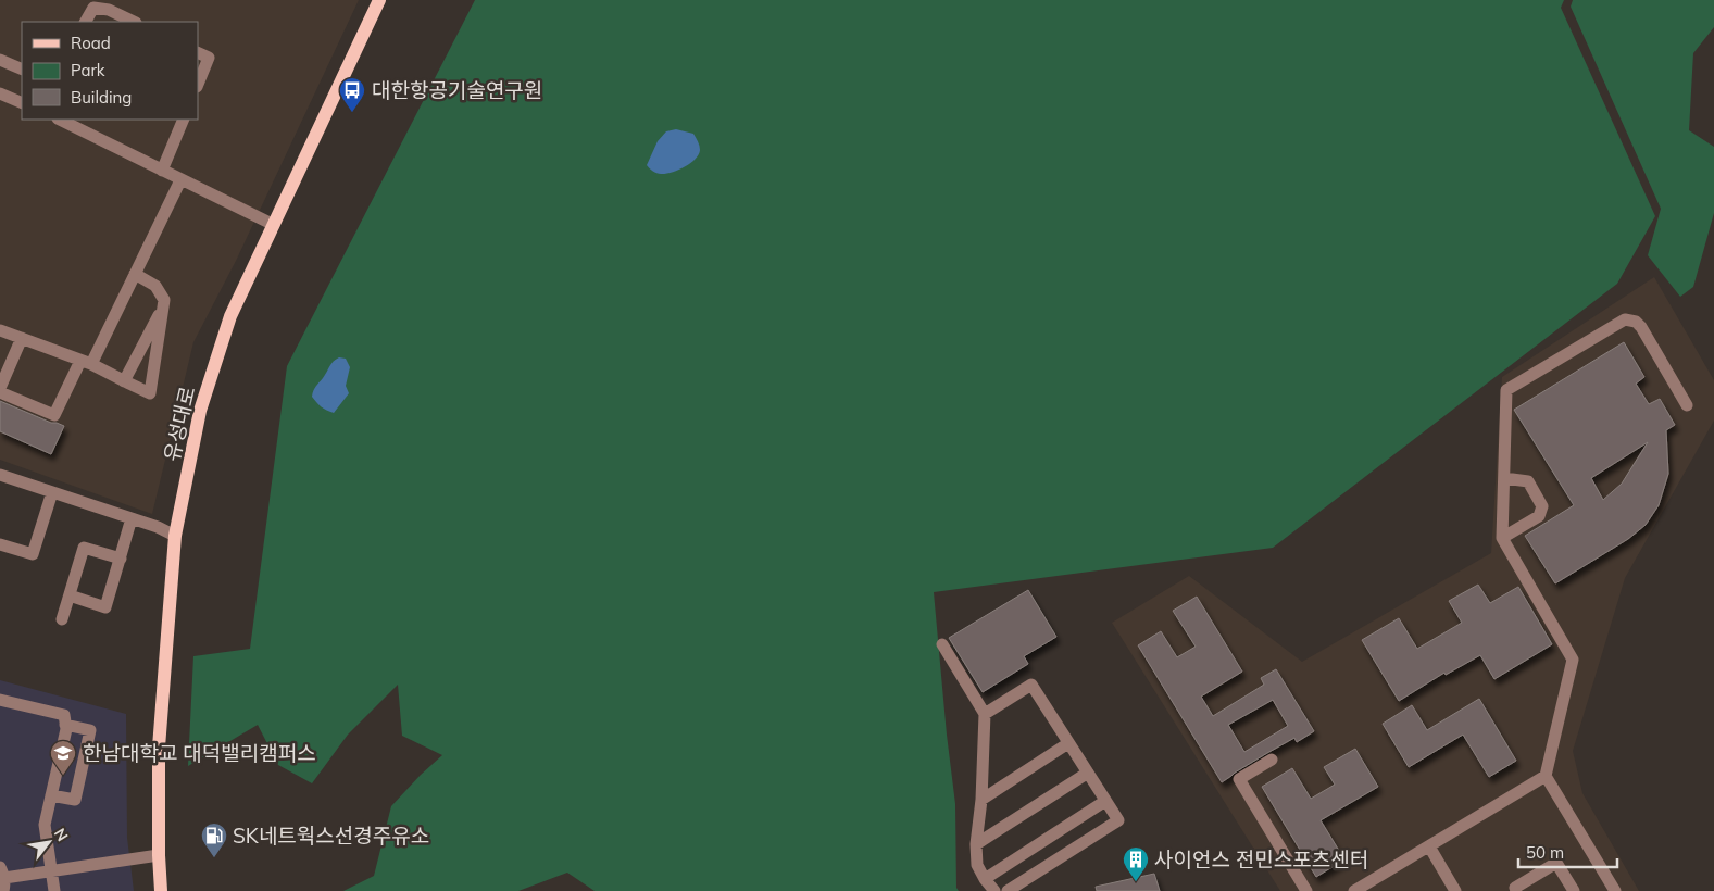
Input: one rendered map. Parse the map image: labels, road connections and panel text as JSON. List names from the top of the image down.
{
  "streets": {
    "main road": ["유성대로"]
  },
  "places": {
    "bus stop": ["대한항공기술연구원"],
    "school or university": ["한남대학교 대덕밸리캠퍼스"],
    "fuel station": ["SK네트웍스선경주유소"],
    "building": ["사이언스 전민스포츠센터"]
  },
  "legend": ["Road", "Park", "Building"],
  "scale_bar": "50 m",
  "north": "top right"
}
